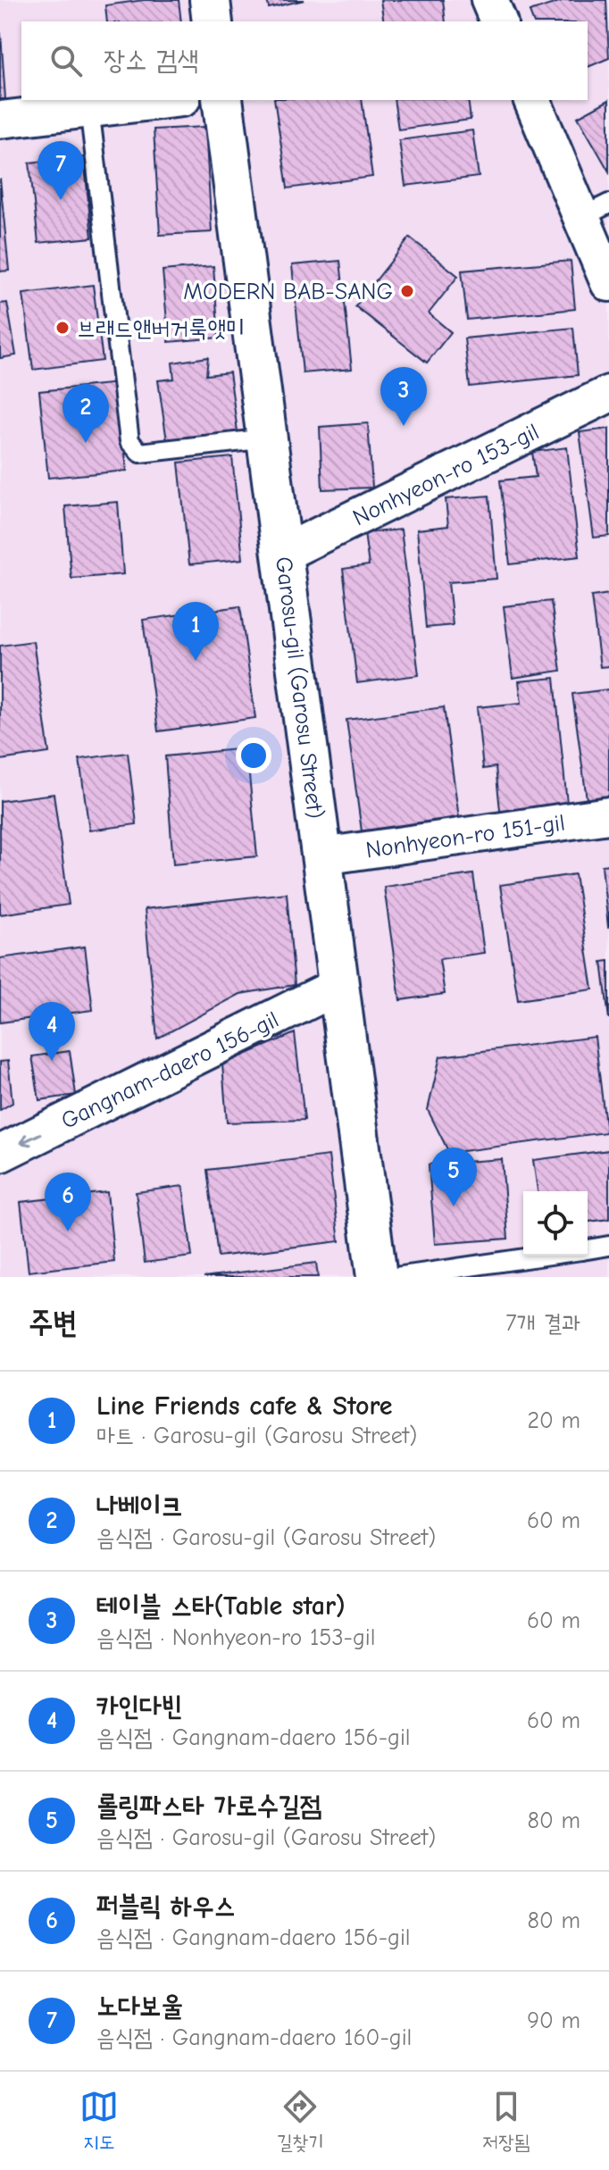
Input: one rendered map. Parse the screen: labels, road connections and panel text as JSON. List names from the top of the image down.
{
  "streets": {
    "street": [
      "Nonhyeon-ro 153-gil",
      "Garosu-gil (Garosu Street)",
      "Nonhyeon-ro 151-gil",
      "Gangnam-daero 156-gil"
    ]
  },
  "crossings": [
    ["Nonhyeon-ro 153-gil", "Garosu-gil (Garosu Street)"],
    ["Garosu-gil (Garosu Street)", "Nonhyeon-ro 151-gil"],
    ["Garosu-gil (Garosu Street)", "Gangnam-daero 156-gil"]
  ],
  "one_way": ["Gangnam-daero 156-gil"],
  "places": ["MODERN BAB-SANG", "브래드앤버거룩앳미"],
  "page": {
    "search": "장소 검색",
    "pins": [
      "7",
      "3",
      "2",
      "1",
      "4",
      "5",
      "6"
    ],
    "heading": ["주변", "7개 결과"],
    "list": [
      {
        "mark": "1",
        "name": "Line Friends cafe & Store",
        "note": "마트 · Garosu-gil (Garosu Street)",
        "value": "20 m"
      },
      {
        "mark": "2",
        "name": "나베이크",
        "note": "음식점 · Garosu-gil (Garosu Street)",
        "value": "60 m"
      },
      {
        "mark": "3",
        "name": "테이블 스타(Table star)",
        "note": "음식점 · Nonhyeon-ro 153-gil",
        "value": "60 m"
      },
      {
        "mark": "4",
        "name": "카인다빈",
        "note": "음식점 · Gangnam-daero 156-gil",
        "value": "60 m"
      },
      {
        "mark": "5",
        "name": "롤링파스타 가로수길점",
        "note": "음식점 · Garosu-gil (Garosu Street)",
        "value": "80 m"
      },
      {
        "mark": "6",
        "name": "퍼블릭 하우스",
        "note": "음식점 · Gangnam-daero 156-gil",
        "value": "80 m"
      },
      {
        "mark": "7",
        "name": "노다보울",
        "note": "음식점 · Gangnam-daero 160-gil",
        "value": "90 m"
      }
    ],
    "nav": ["지도", "길찾기", "저장됨"]
  }
}
